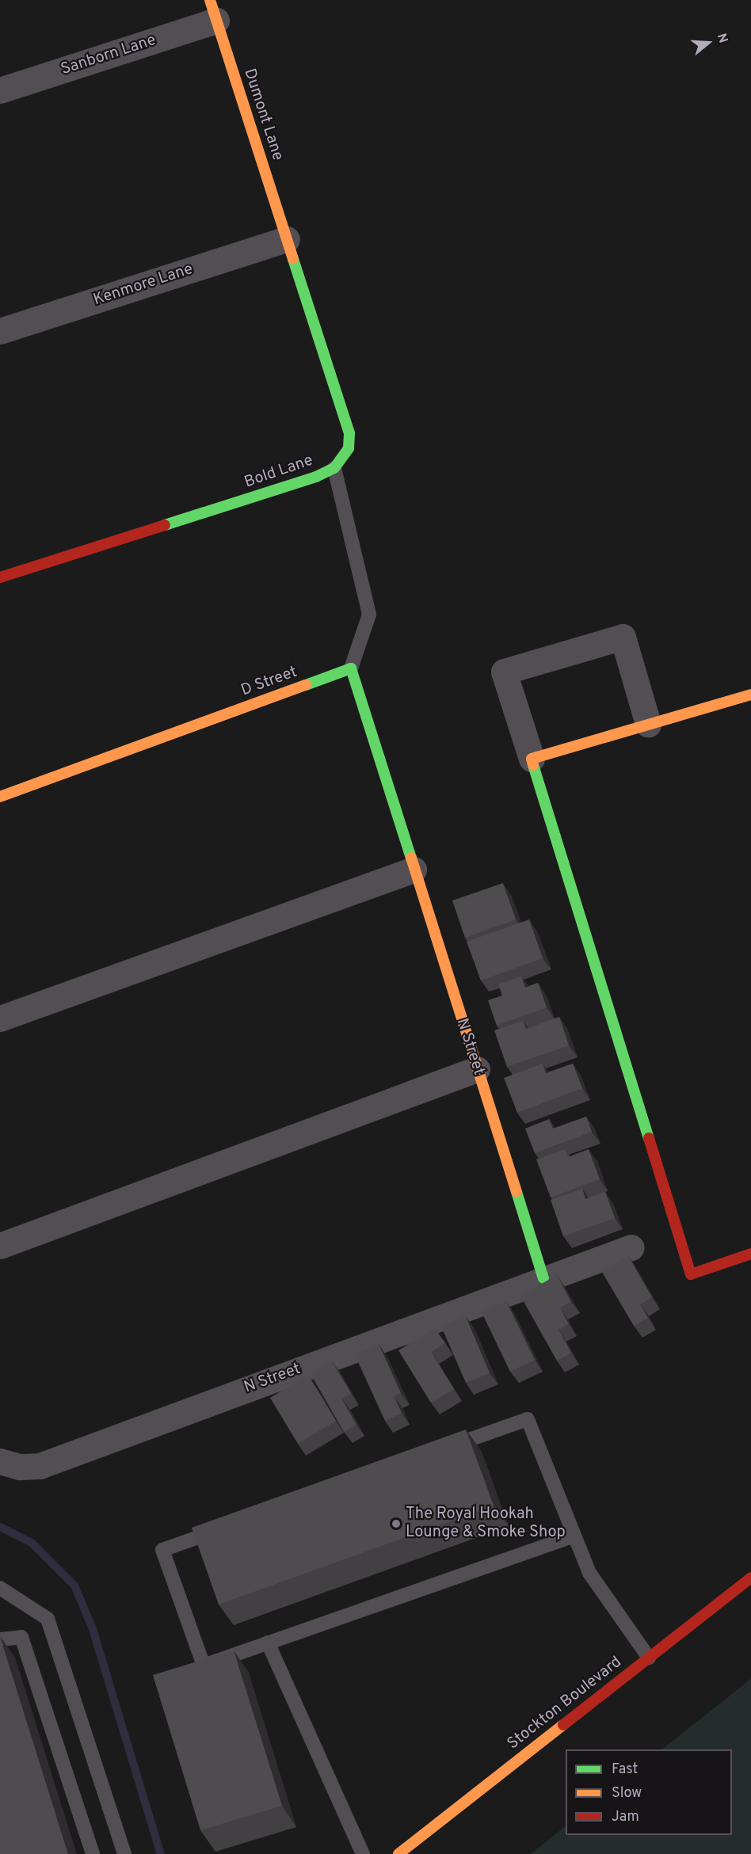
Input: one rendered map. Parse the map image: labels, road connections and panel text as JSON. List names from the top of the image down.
{
  "streets": {
    "street": [
      "Sanborn Lane",
      "Dumont Lane",
      "Kenmore Lane",
      "Bold Lane",
      "D Street",
      "N Street",
      "Stockton Boulevard"
    ]
  },
  "crossings": [
    ["Sanborn Lane", "Dumont Lane"],
    ["Dumont Lane", "Kenmore Lane"],
    ["Dumont Lane", "Bold Lane"],
    ["Kenmore Lane", "Bold Lane"]
  ],
  "places": ["The Royal Hookah Lounge & Smoke Shop"],
  "legend": ["Fast", "Slow", "Jam"],
  "north": "right"
}
